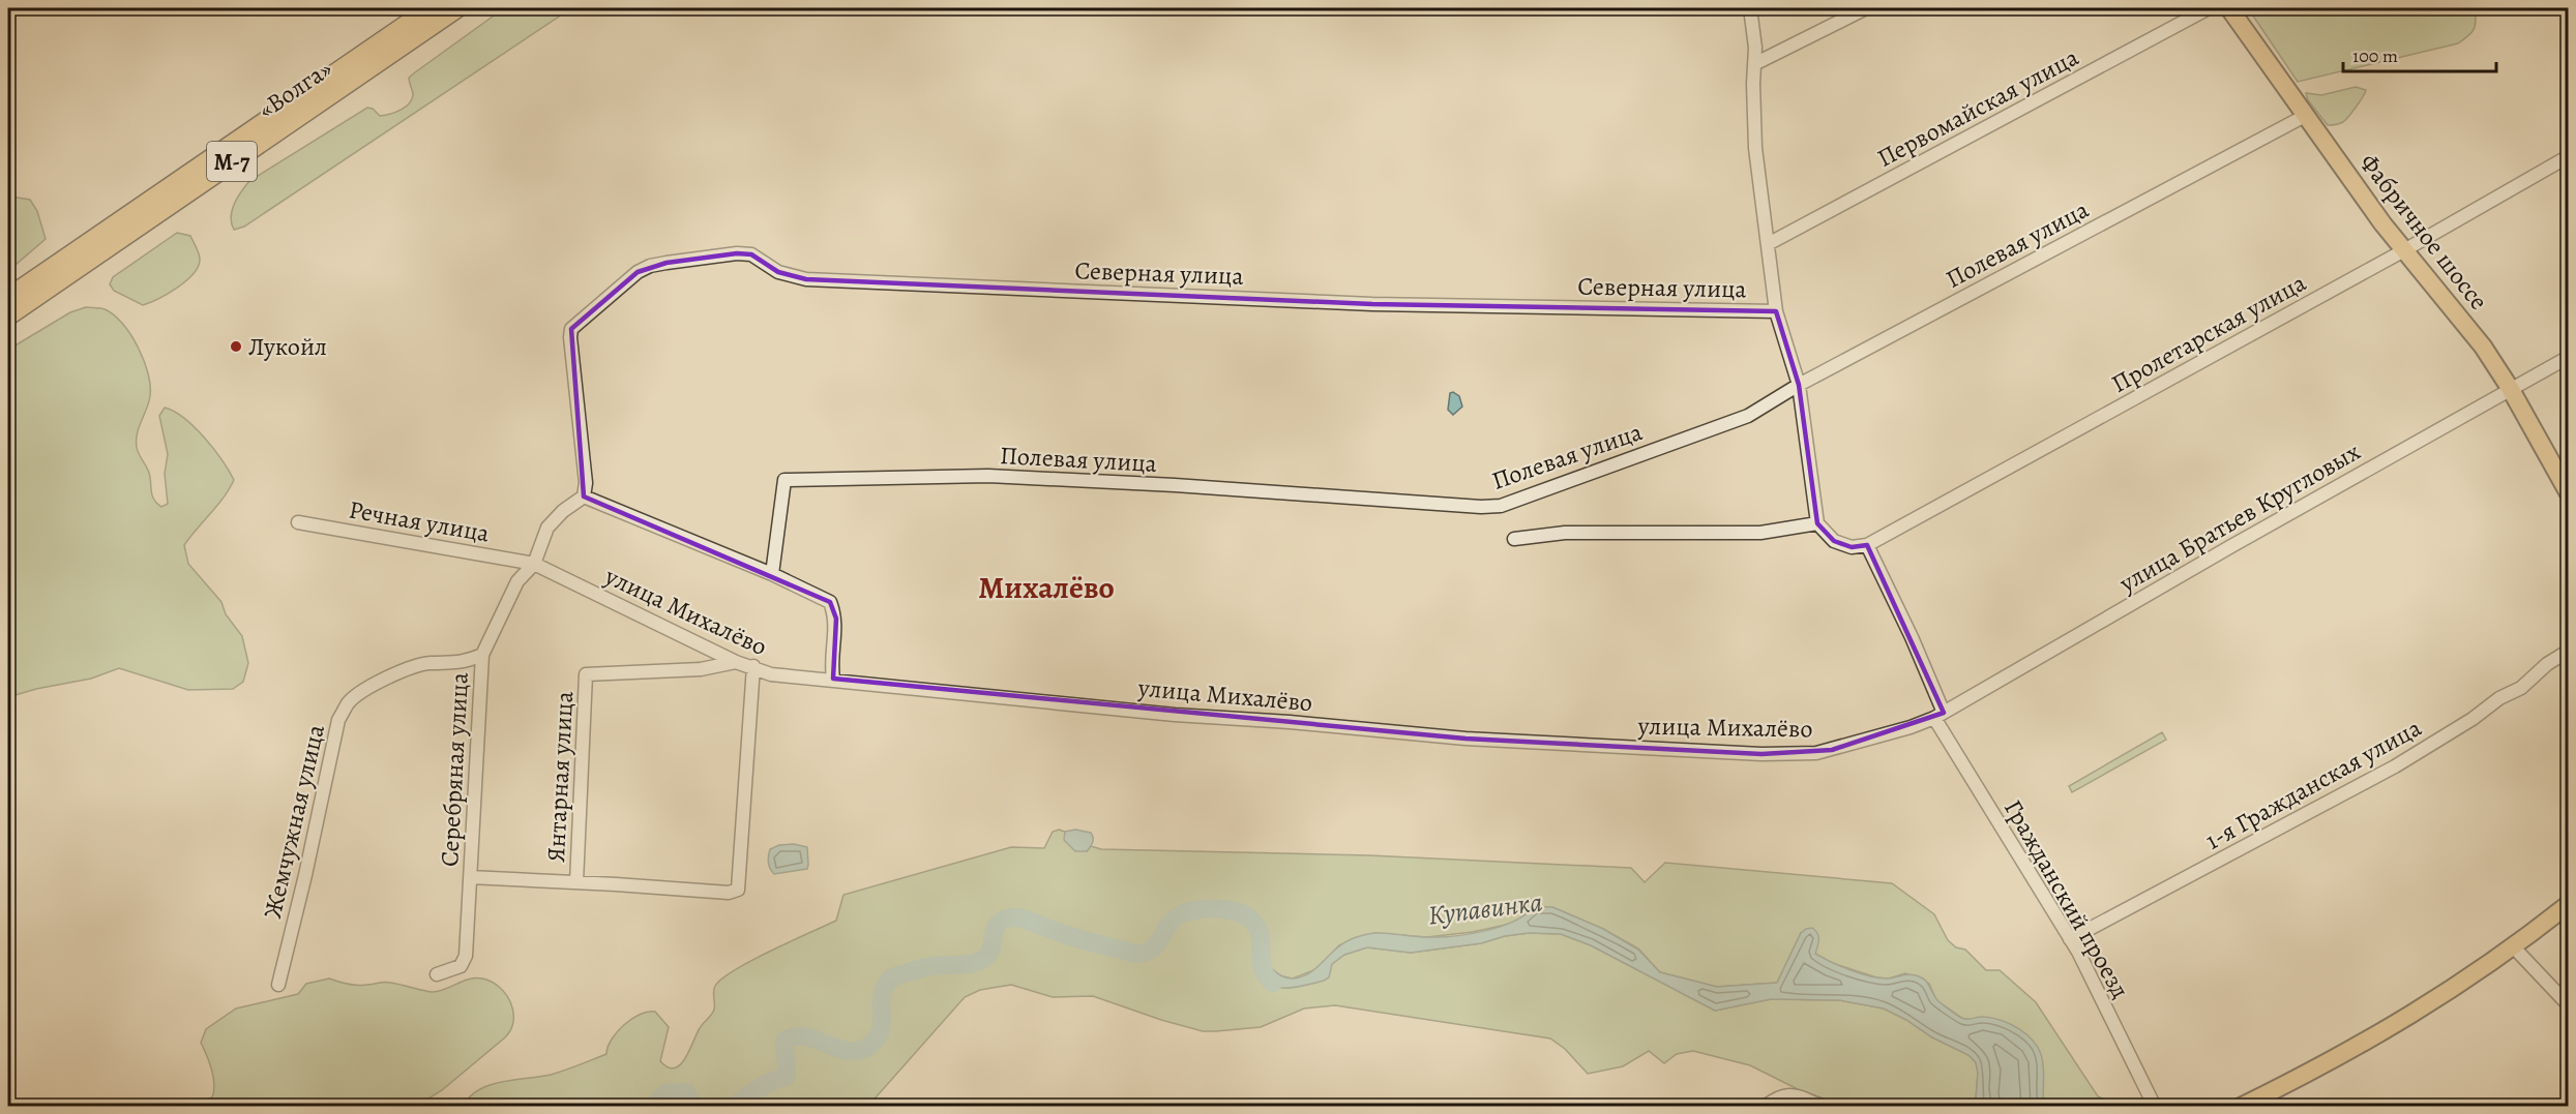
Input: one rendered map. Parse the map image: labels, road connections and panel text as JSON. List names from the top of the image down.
{
  "streets": {
    "highway": ["«Волга»", "М-7"],
    "main road": ["Фабричное шоссе"],
    "street": [
      "Первомайская улица",
      "Полевая улица",
      "Северная улица",
      "Пролетарская улица",
      "улица Братьев Кругловых",
      "Речная улица",
      "улица Михалёво",
      "Серебряная улица",
      "Янтарная улица",
      "1-я Гражданская улица",
      "Жемчужная улица",
      "Гражданский проезд"
    ]
  },
  "crossings": [
    ["Фабричное шоссе", "Полевая улица"],
    ["Фабричное шоссе", "Пролетарская улица"],
    ["Фабричное шоссе", "улица Братьев Кругловых"],
    ["Северная улица", "Серебряная улица"],
    ["Пролетарская улица", "Гражданский проезд"],
    ["улица Братьев Кругловых", "улица Михалёво"],
    ["улица Братьев Кругловых", "Гражданский проезд"],
    ["Речная улица", "улица Михалёво"],
    ["Речная улица", "Серебряная улица"],
    ["улица Михалёво", "Серебряная улица"],
    ["улица Михалёво", "Янтарная улица"],
    ["улица Михалёво", "Гражданский проезд"],
    ["Серебряная улица", "Жемчужная улица"],
    ["1-я Гражданская улица", "Гражданский проезд"]
  ],
  "districts": ["Михалёво"],
  "water": ["Купавинка"],
  "places": ["Лукойл"],
  "scale_bar": "100 m"
}
